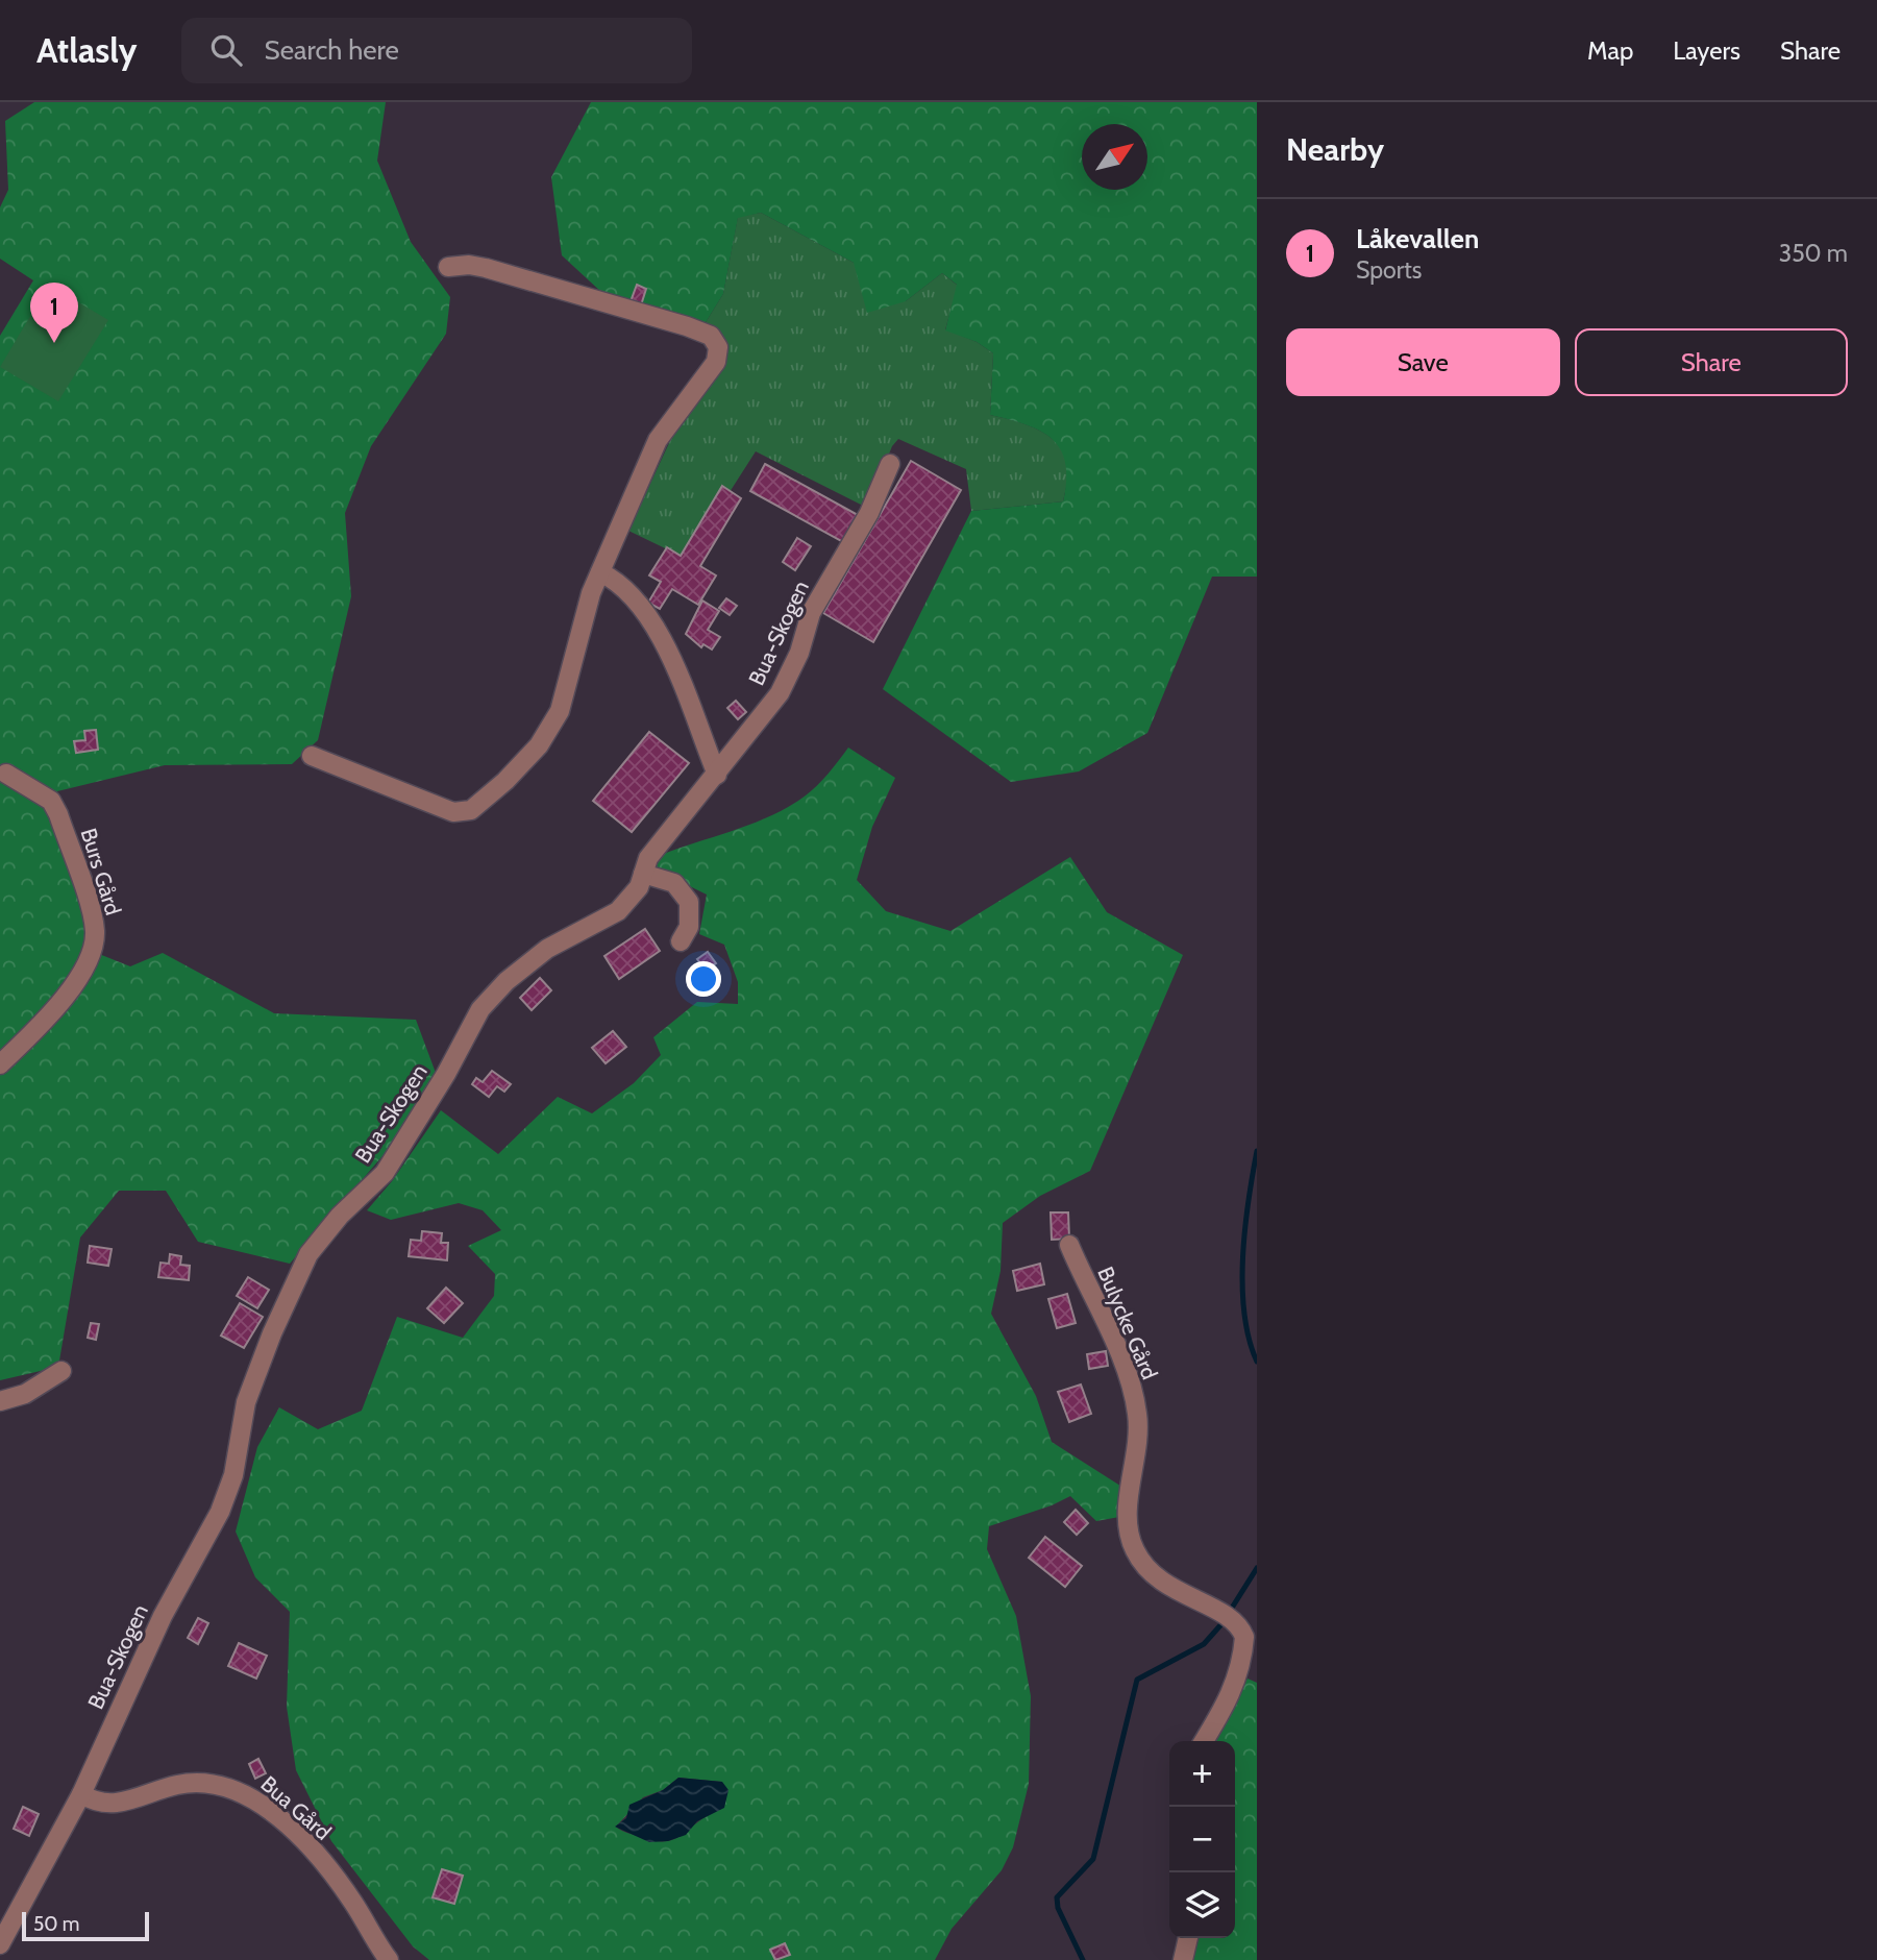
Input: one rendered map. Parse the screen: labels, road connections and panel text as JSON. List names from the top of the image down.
{
  "streets": {
    "street": [
      "Bua-Skogen",
      "Burs Gård",
      "Bulycke Gård",
      "Bua Gård"
    ]
  },
  "crossings": [
    ["Bua-Skogen", "Bua Gård"]
  ],
  "scale_bar": "50 m",
  "north": "top right",
  "page": {
    "header": "Atlasly",
    "search": "Search here",
    "nav": ["Map", "Layers", "Share"],
    "heading": "Nearby",
    "list": [
      {
        "mark": "1",
        "name": "Låkevallen",
        "note": "Sports",
        "value": "350 m"
      }
    ],
    "pins": "1",
    "buttons": ["Save", "Share"],
    "map_buttons": ["+", "−"],
    "scale": "50 m"
  }
}
